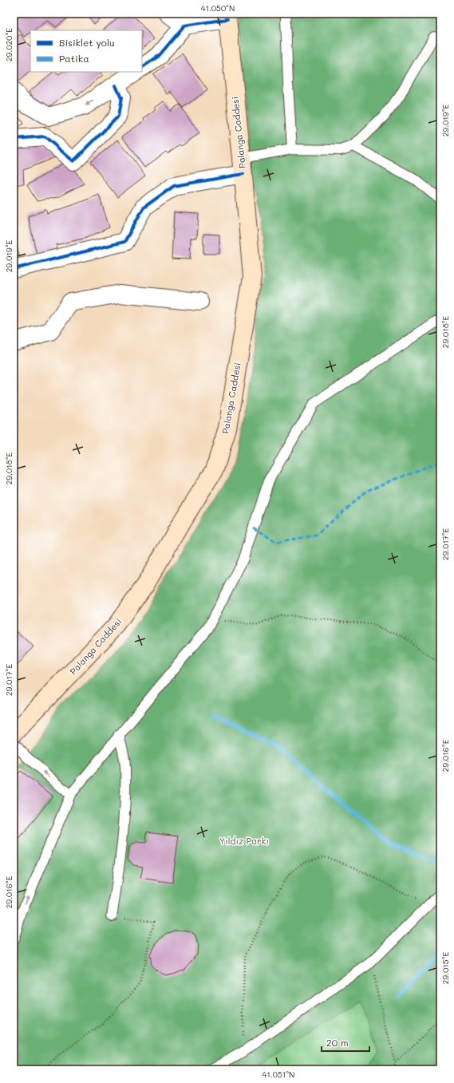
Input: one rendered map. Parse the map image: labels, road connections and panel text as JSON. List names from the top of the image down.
{
  "streets": {
    "main road": ["Palanga Caddesi"]
  },
  "parks": ["Yıldız Parkı"],
  "legend": ["Bisiklet yolu", "Patika"],
  "scale_bar": "20 m",
  "coordinates": [
    "41.050°N",
    "29.020°E",
    "29.019°E",
    "29.018°E",
    "29.017°E",
    "29.016°E",
    "29.015°E",
    "41.051°N"
  ]
}
